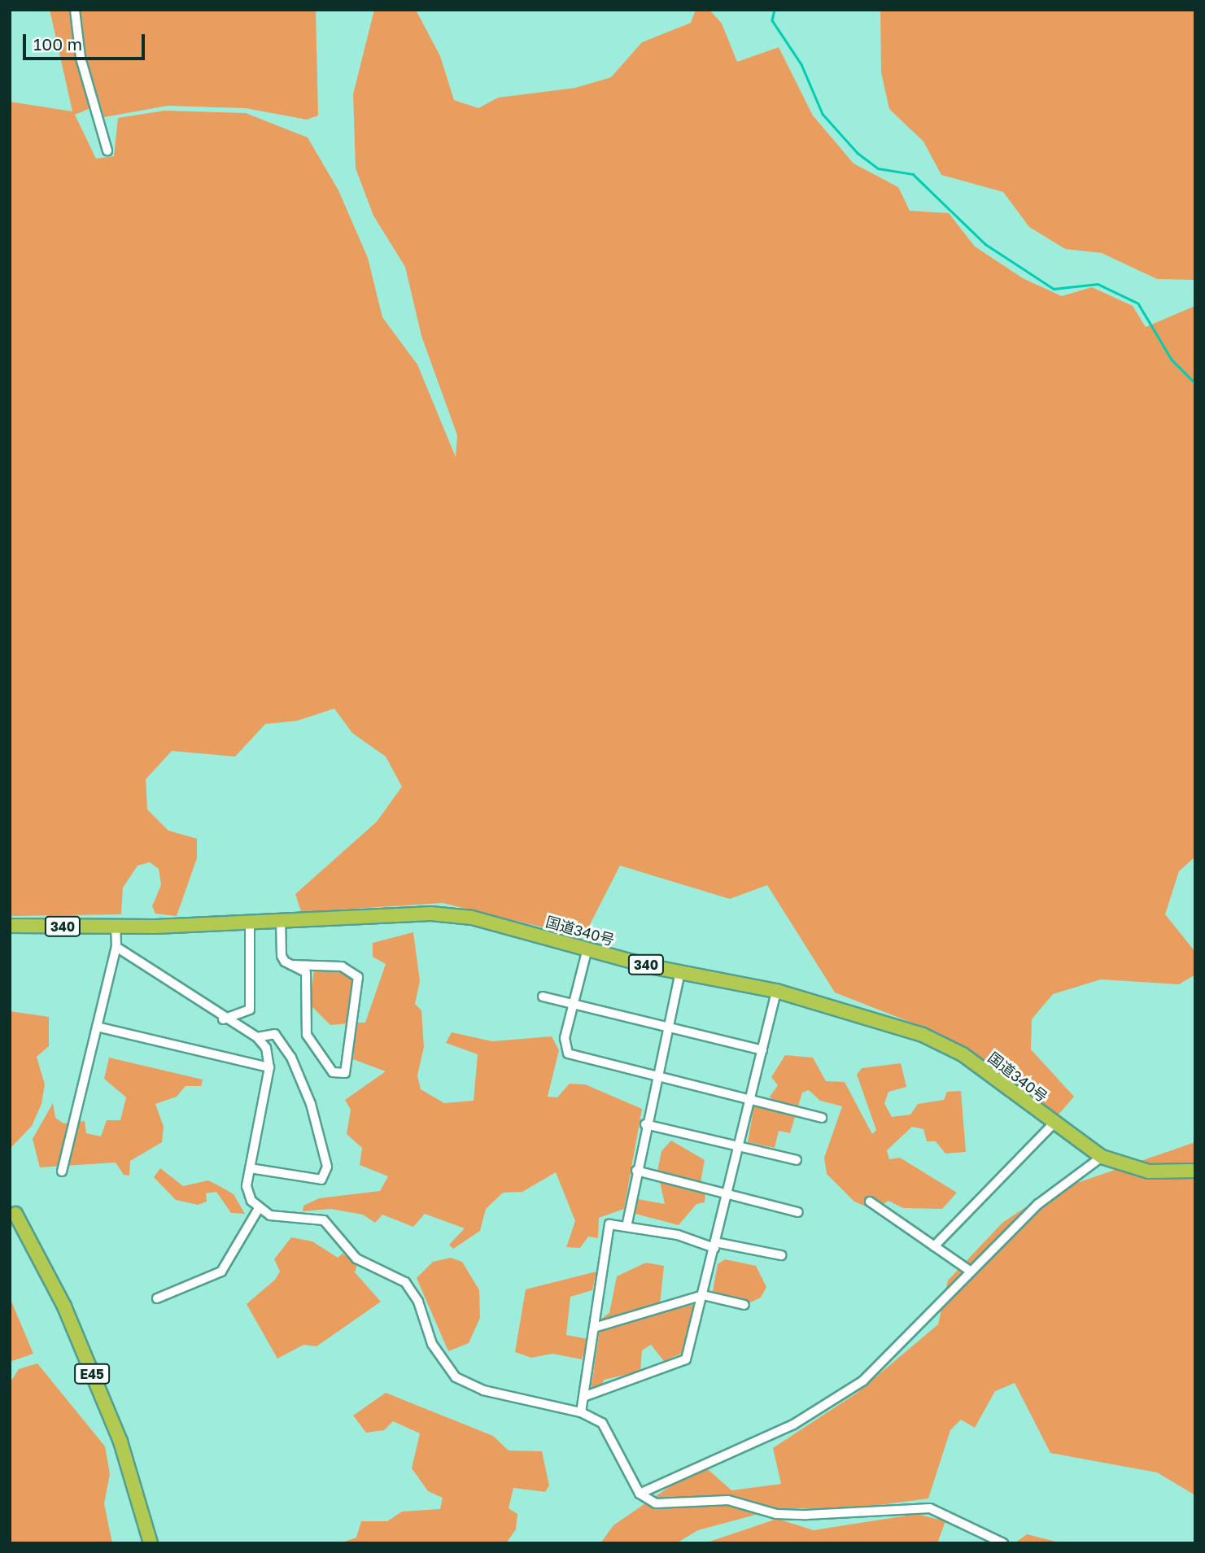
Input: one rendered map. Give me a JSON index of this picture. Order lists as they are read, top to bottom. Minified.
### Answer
{"streets":{"highway":["340","国道340号","E45"]},"scale_bar":"100 m"}
